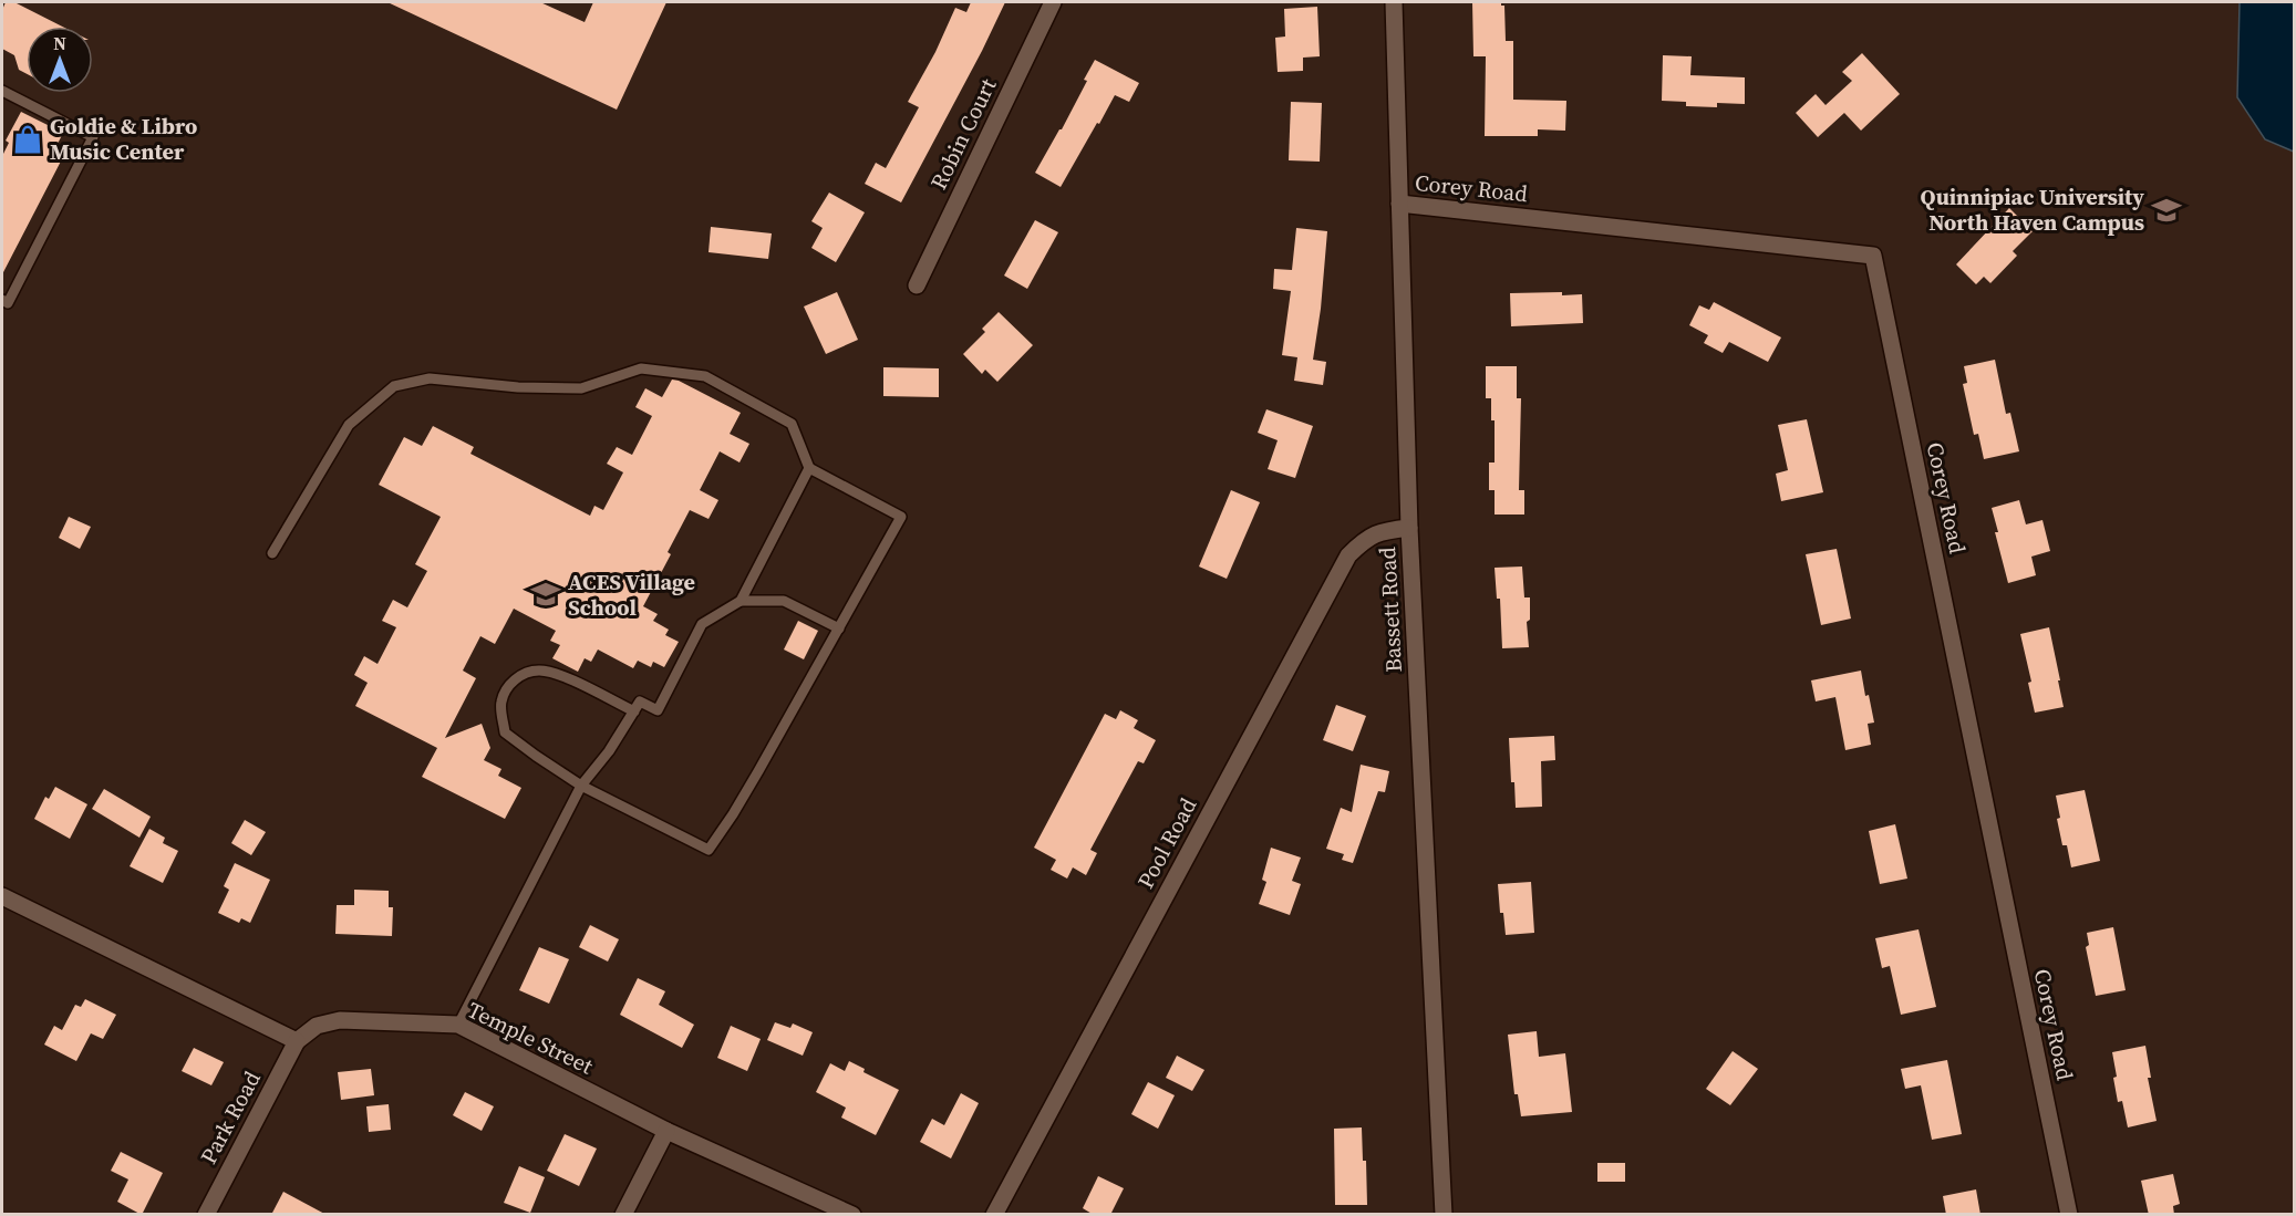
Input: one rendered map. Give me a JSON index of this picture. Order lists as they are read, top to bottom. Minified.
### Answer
{"streets":{"street":["Robin Court","Corey Road","Bassett Road","Pool Road","Temple Street","Park Road"]},"crossings":[["Corey Road","Bassett Road"],["Bassett Road","Pool Road"],["Temple Street","Park Road"]],"places":{"shop":["Goldie & Libro Music Center"],"school or university":["Quinnipiac University North Haven Campus","ACES Village School"]},"north":"top"}
